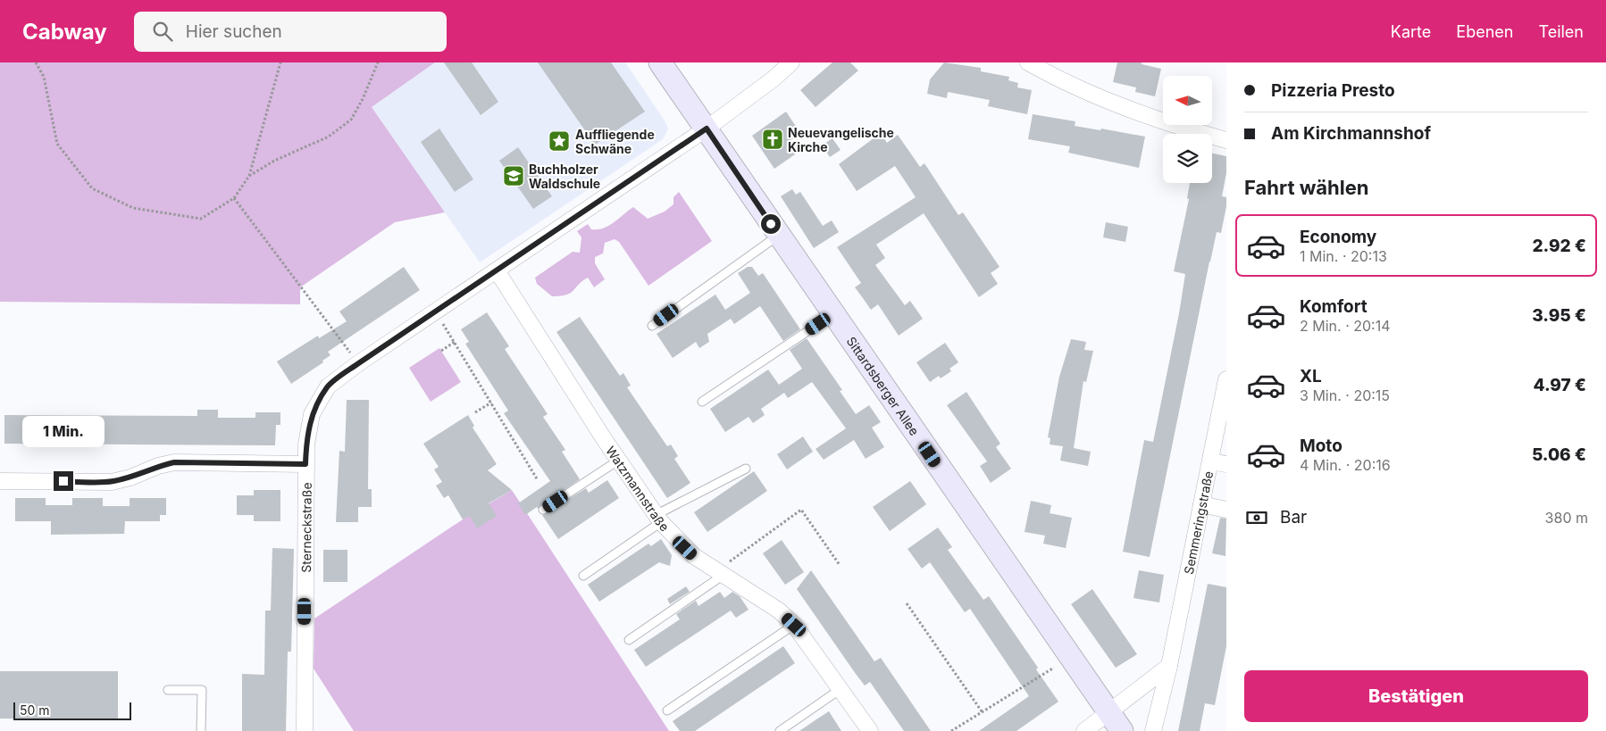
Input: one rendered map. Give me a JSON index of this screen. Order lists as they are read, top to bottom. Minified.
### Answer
{"streets":{"main road":["Sittardsberger Allee"],"street":["Watzmannstraße","Semmeringstraße","Sterneckstraße"]},"crossings":[["Sittardsberger Allee","Sterneckstraße"],["Watzmannstraße","Sterneckstraße"]],"places":{"church":["Neuevangelische Kirche"],"place":["Auffliegende Schwäne"],"school or university":["Buchholzer Waldschule"]},"scale_bar":"50 m","north":"left","page":{"header":"Cabway","search":"Hier suchen","nav":["Karte","Ebenen","Teilen"],"banner":["Pizzeria Presto","Am Kirchmannshof"],"heading":"Fahrt wählen","list":[{"name":"Economy","note":"1 Min. · 20:13","value":"2.92 €"},{"name":"Komfort","note":"2 Min. · 20:14","value":"3.95 €"},{"name":"XL","note":"3 Min. · 20:15","value":"4.97 €"},{"name":"Moto","note":"4 Min. · 20:16","value":"5.06 €"}],"bubble":"1 Min.","pay":["Bar","380 m"],"buttons":"Bestätigen","scale":"50 m"}}
